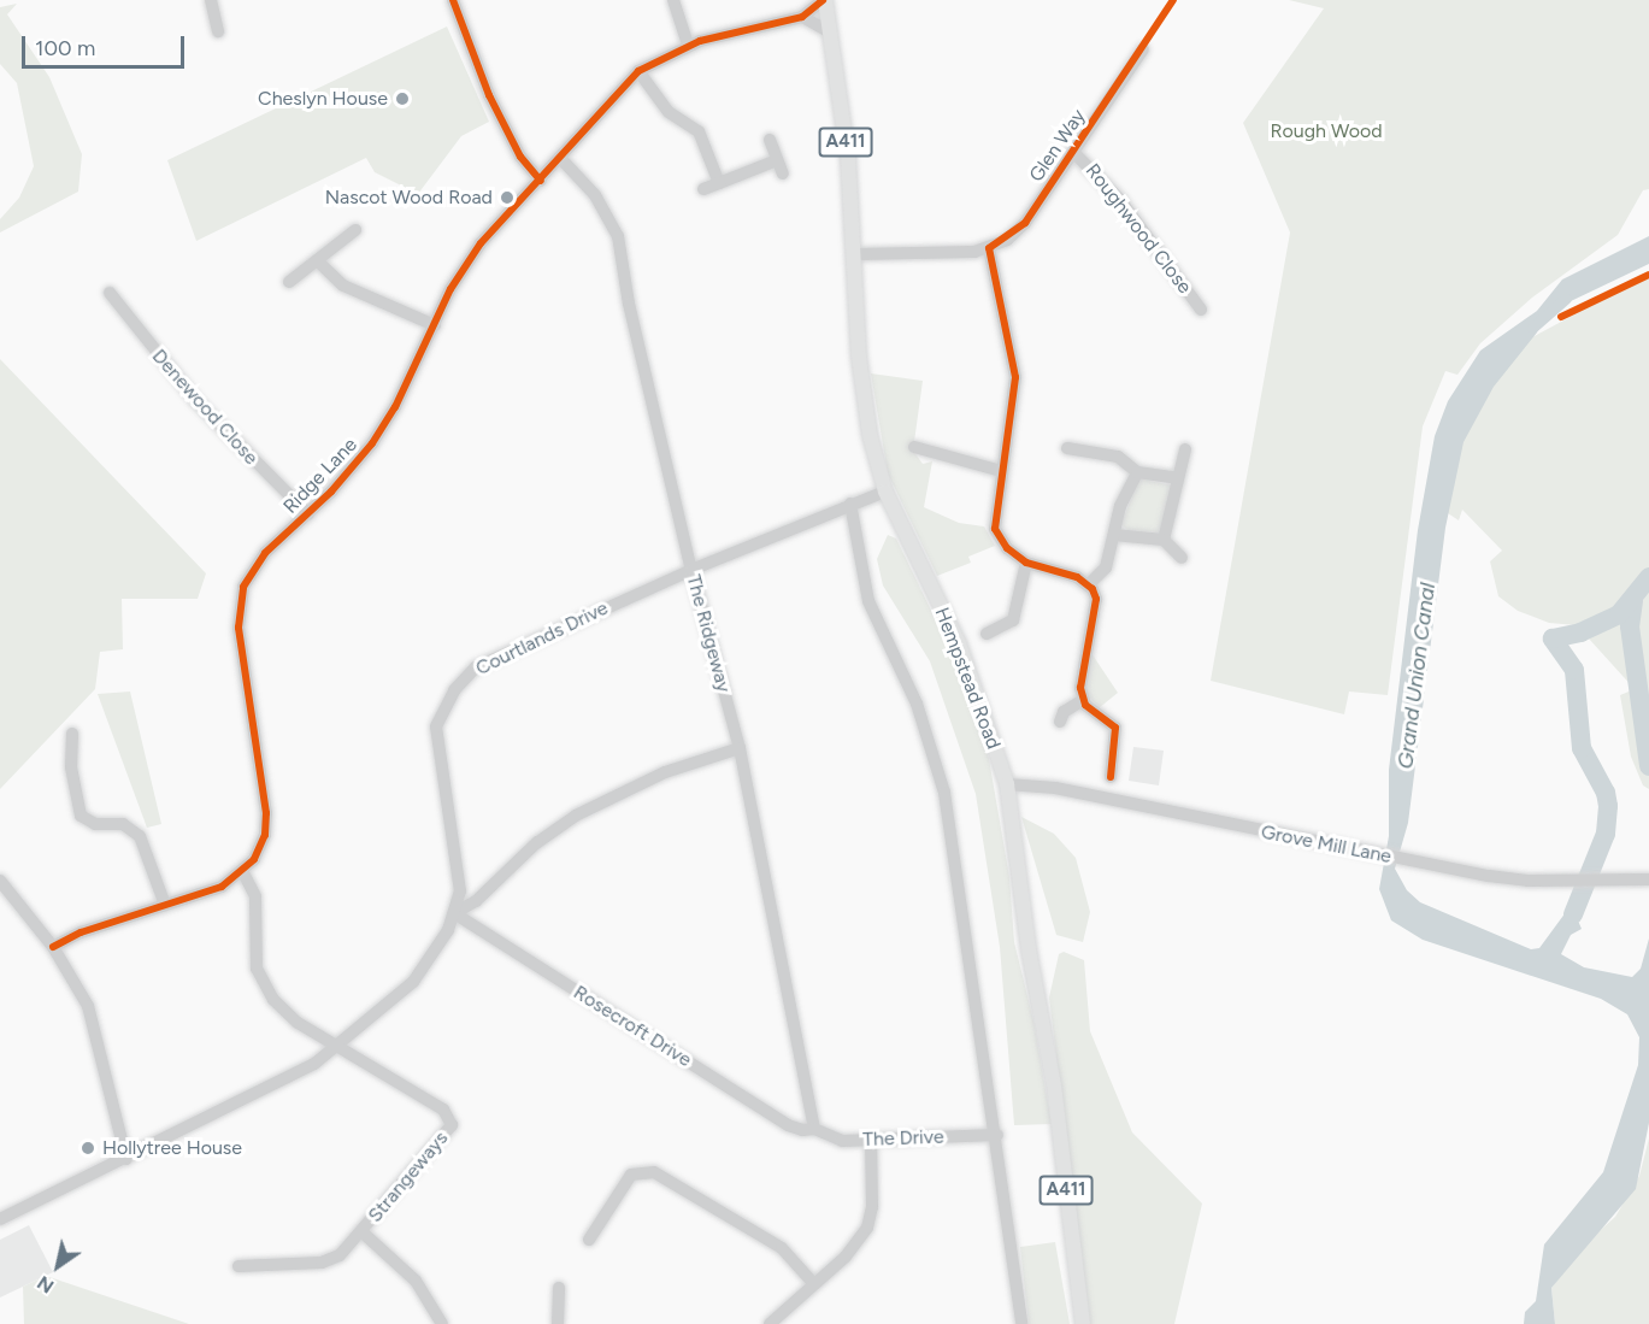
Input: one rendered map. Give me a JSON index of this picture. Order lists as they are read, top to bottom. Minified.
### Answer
{"streets":{"main road":["A411","Hempstead Road"],"street":["Glen Way","Roughwood Close","Denewood Close","Ridge Lane","The Ridgeway","Courtlands Drive","Grove Mill Lane","Rosecroft Drive","The Drive","Strangeways"]},"crossings":[["Glen Way","Roughwood Close"],["Denewood Close","Ridge Lane"],["Ridge Lane","The Ridgeway"],["Ridge Lane","Hempstead Road"],["The Ridgeway","Courtlands Drive"],["The Ridgeway","Rosecroft Drive"],["The Ridgeway","The Drive"],["Courtlands Drive","Hempstead Road"],["Courtlands Drive","Rosecroft Drive"],["Courtlands Drive","Strangeways"],["Hempstead Road","Grove Mill Lane"],["Rosecroft Drive","The Drive"]],"water":["Grand Union Canal"],"parks":["Rough Wood"],"places":["Cheslyn House","Nascot Wood Road","Hollytree House"],"scale_bar":"100 m","north":"bottom left"}
